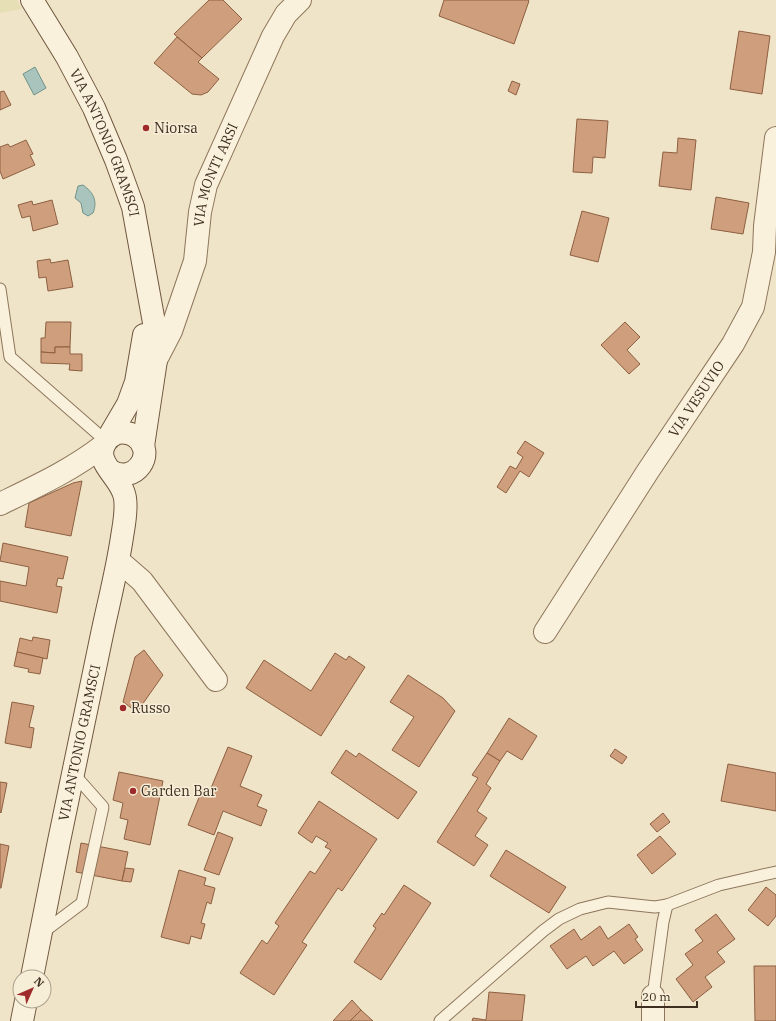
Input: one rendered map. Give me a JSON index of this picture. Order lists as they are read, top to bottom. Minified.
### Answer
{"streets":{"main road":["VIA ANTONIO GRAMSCI","VIA MONTI ARSI","VIA VESUVIO"]},"crossings":[["VIA ANTONIO GRAMSCI","VIA MONTI ARSI"]],"places":["Niorsa","Russo","Garden Bar"],"scale_bar":"20 m","north":"top right"}
